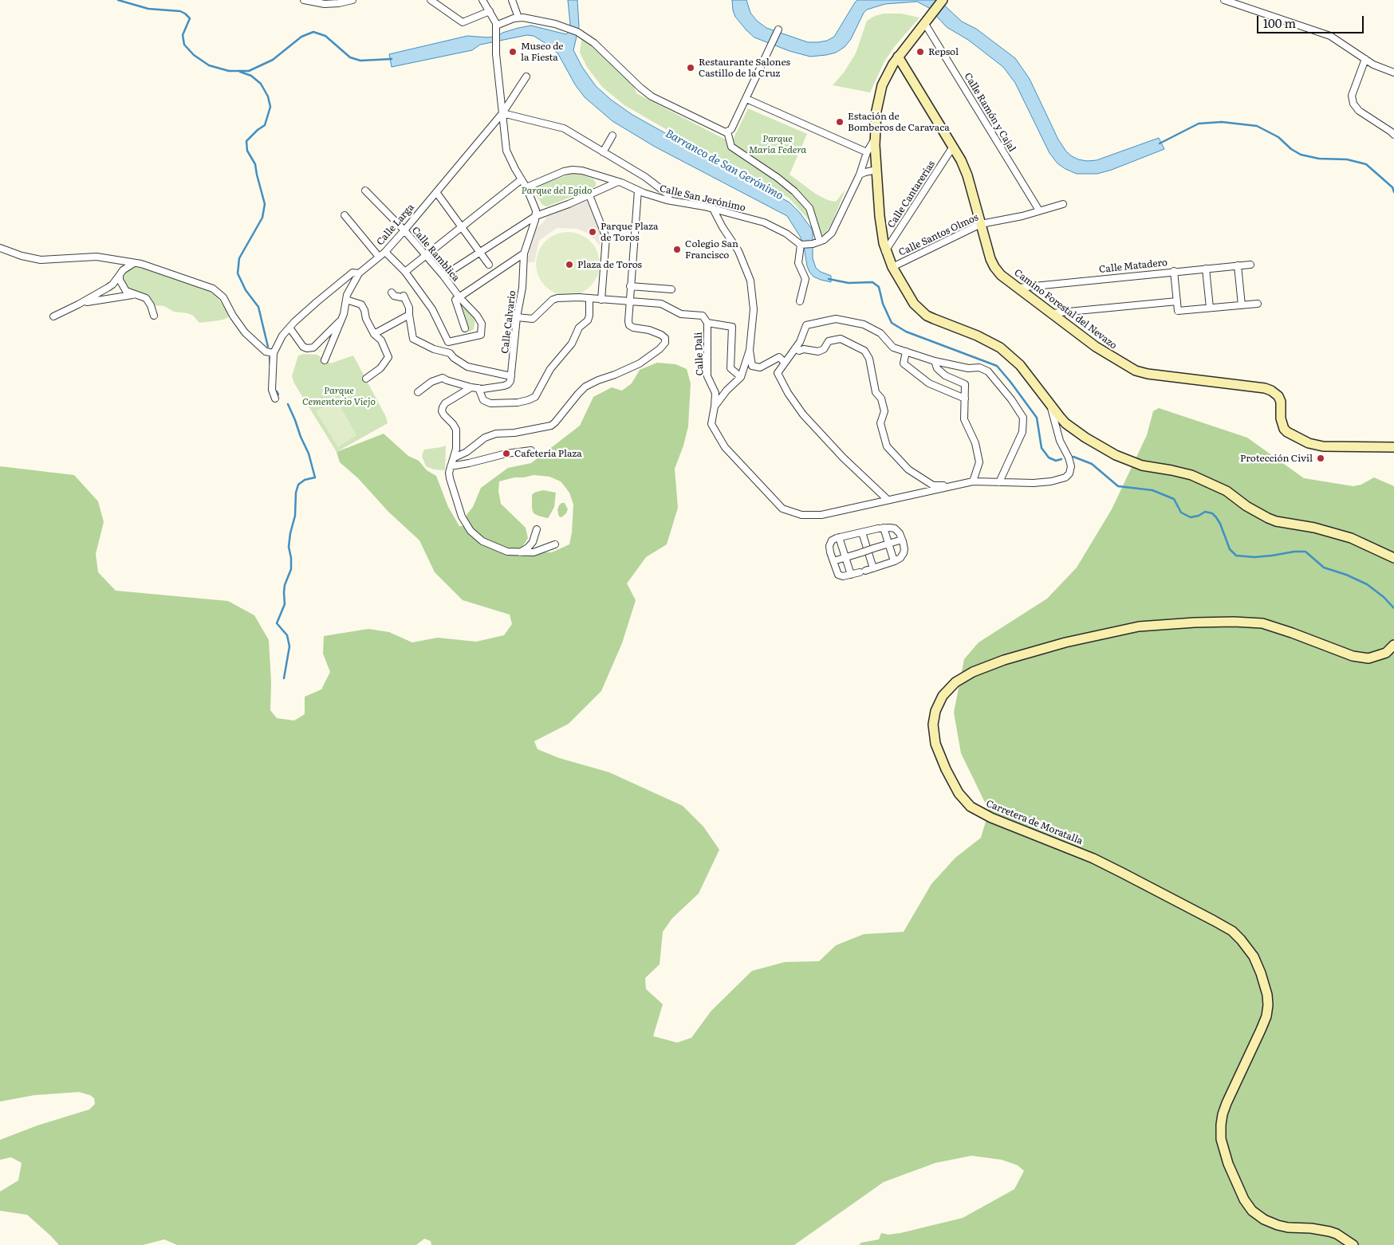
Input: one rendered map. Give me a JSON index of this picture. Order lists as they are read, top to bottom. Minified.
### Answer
{"streets":{"main road":["Camino Forestal del Nevazo","Carretera de Moratalla"],"street":["Calle Ramón y Cajal","Calle Cantarerías","Calle San Jerónimo","Calle Larga","Calle Santos Olmos","Calle Ramblica","Calle Matadero","Calle Calvario","Calle Dalí"]},"crossings":[["Calle Ramón y Cajal","Calle Santos Olmos"],["Calle Cantarerías","Camino Forestal del Nevazo"],["Calle Larga","Calle Ramblica"],["Calle Santos Olmos","Camino Forestal del Nevazo"],["Calle Matadero","Camino Forestal del Nevazo"]],"water":["Barranco de San Gerónimo"],"parks":["Parque María Federa","Parque del Egido","Parque Cementerio Viejo"],"places":["Museo de la Fiesta","Repsol","Restaurante Salones Castillo de la Cruz","Estación de Bomberos de Caravaca","Parque Plaza de Toros","Colegio San Francisco","Plaza de Toros","Cafetería Plaza","Protección Civil"],"scale_bar":"100 m"}
